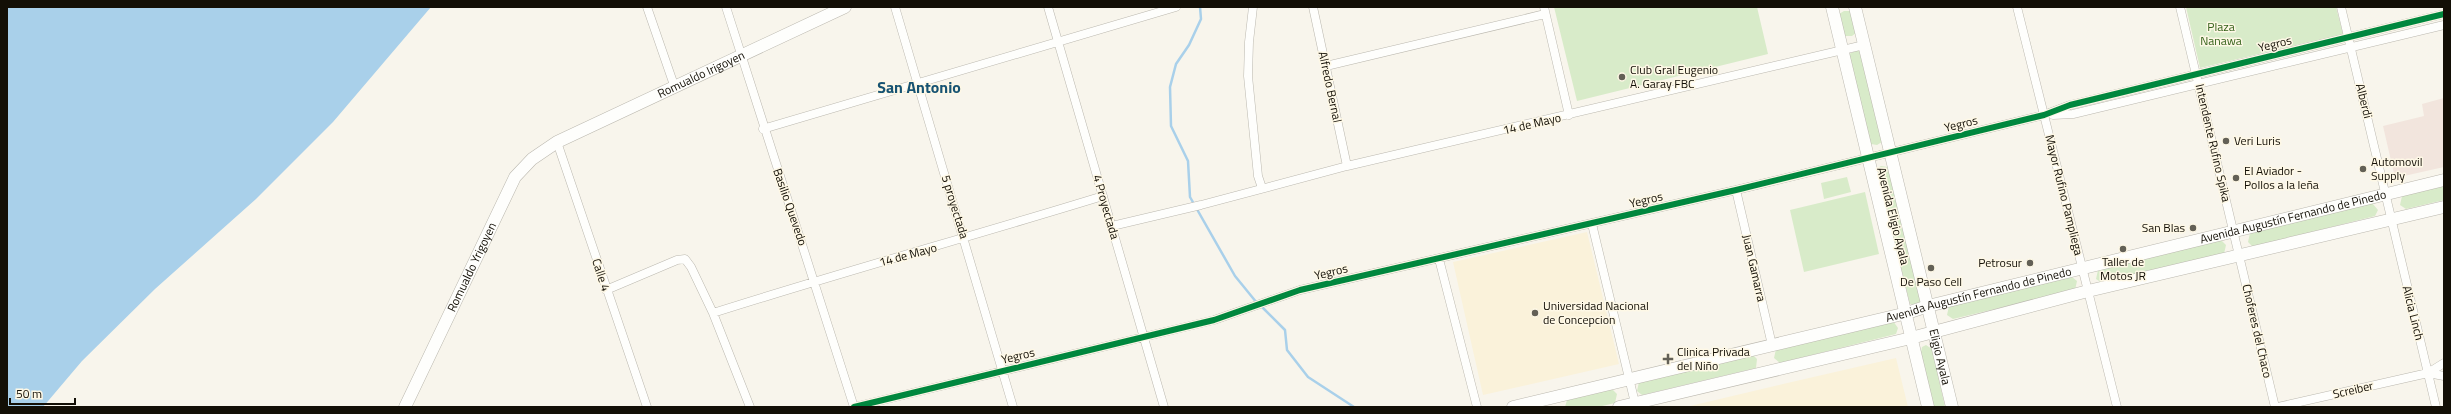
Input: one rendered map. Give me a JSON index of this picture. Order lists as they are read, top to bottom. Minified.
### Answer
{"streets":{"street":["Yegros","Romualdo Irigoyen","Alfredo Bernal","Alberdi","14 de Mayo","Intendente Rufino Spika","Mayor Rufino Pampliega","Basilio Quevedo","5 proyectada","4 Proyectada","Avenida Eligio Ayala","Avenida Augustín Fernando de Pinedo","Romualdo Yrigoyen","Juan Gamarra","Calle 4","Alicia Linch","Choferes del Chaco","Eligio Ayala","Screiber"]},"crossings":[["Yegros","Alberdi"],["Yegros","Intendente Rufino Spika"],["Yegros","Mayor Rufino Pampliega"],["Yegros","Basilio Quevedo"],["Yegros","5 proyectada"],["Yegros","4 Proyectada"],["Yegros","Avenida Eligio Ayala"],["Yegros","Juan Gamarra"],["Romualdo Irigoyen","Basilio Quevedo"],["Romualdo Irigoyen","Romualdo Yrigoyen"],["Romualdo Irigoyen","Calle 4"],["Alfredo Bernal","14 de Mayo"],["Alberdi","Avenida Augustín Fernando de Pinedo"],["Alberdi","Alicia Linch"],["14 de Mayo","Basilio Quevedo"],["14 de Mayo","5 proyectada"],["14 de Mayo","4 Proyectada"],["14 de Mayo","Avenida Eligio Ayala"],["Intendente Rufino Spika","Avenida Augustín Fernando de Pinedo"],["Intendente Rufino Spika","Choferes del Chaco"],["Mayor Rufino Pampliega","Avenida Augustín Fernando de Pinedo"],["Avenida Eligio Ayala","Avenida Augustín Fernando de Pinedo"],["Avenida Eligio Ayala","Eligio Ayala"],["Avenida Augustín Fernando de Pinedo","Juan Gamarra"],["Avenida Augustín Fernando de Pinedo","Alicia Linch"],["Avenida Augustín Fernando de Pinedo","Choferes del Chaco"],["Avenida Augustín Fernando de Pinedo","Eligio Ayala"],["Romualdo Yrigoyen","Calle 4"],["Alicia Linch","Screiber"]],"districts":["San Antonio"],"parks":["Plaza Nanawa"],"places":{"other":["Club Gral Eugenio A. Garay FBC","Veri Luris","Automovil Supply","El Aviador - Pollos a la leña","San Blas","Taller de Motos JR","Petrosur","De Paso Cell","Universidad Nacional de Concepcion"],"health":["Clinica Privada del Niño"]},"scale_bar":"50 m"}
